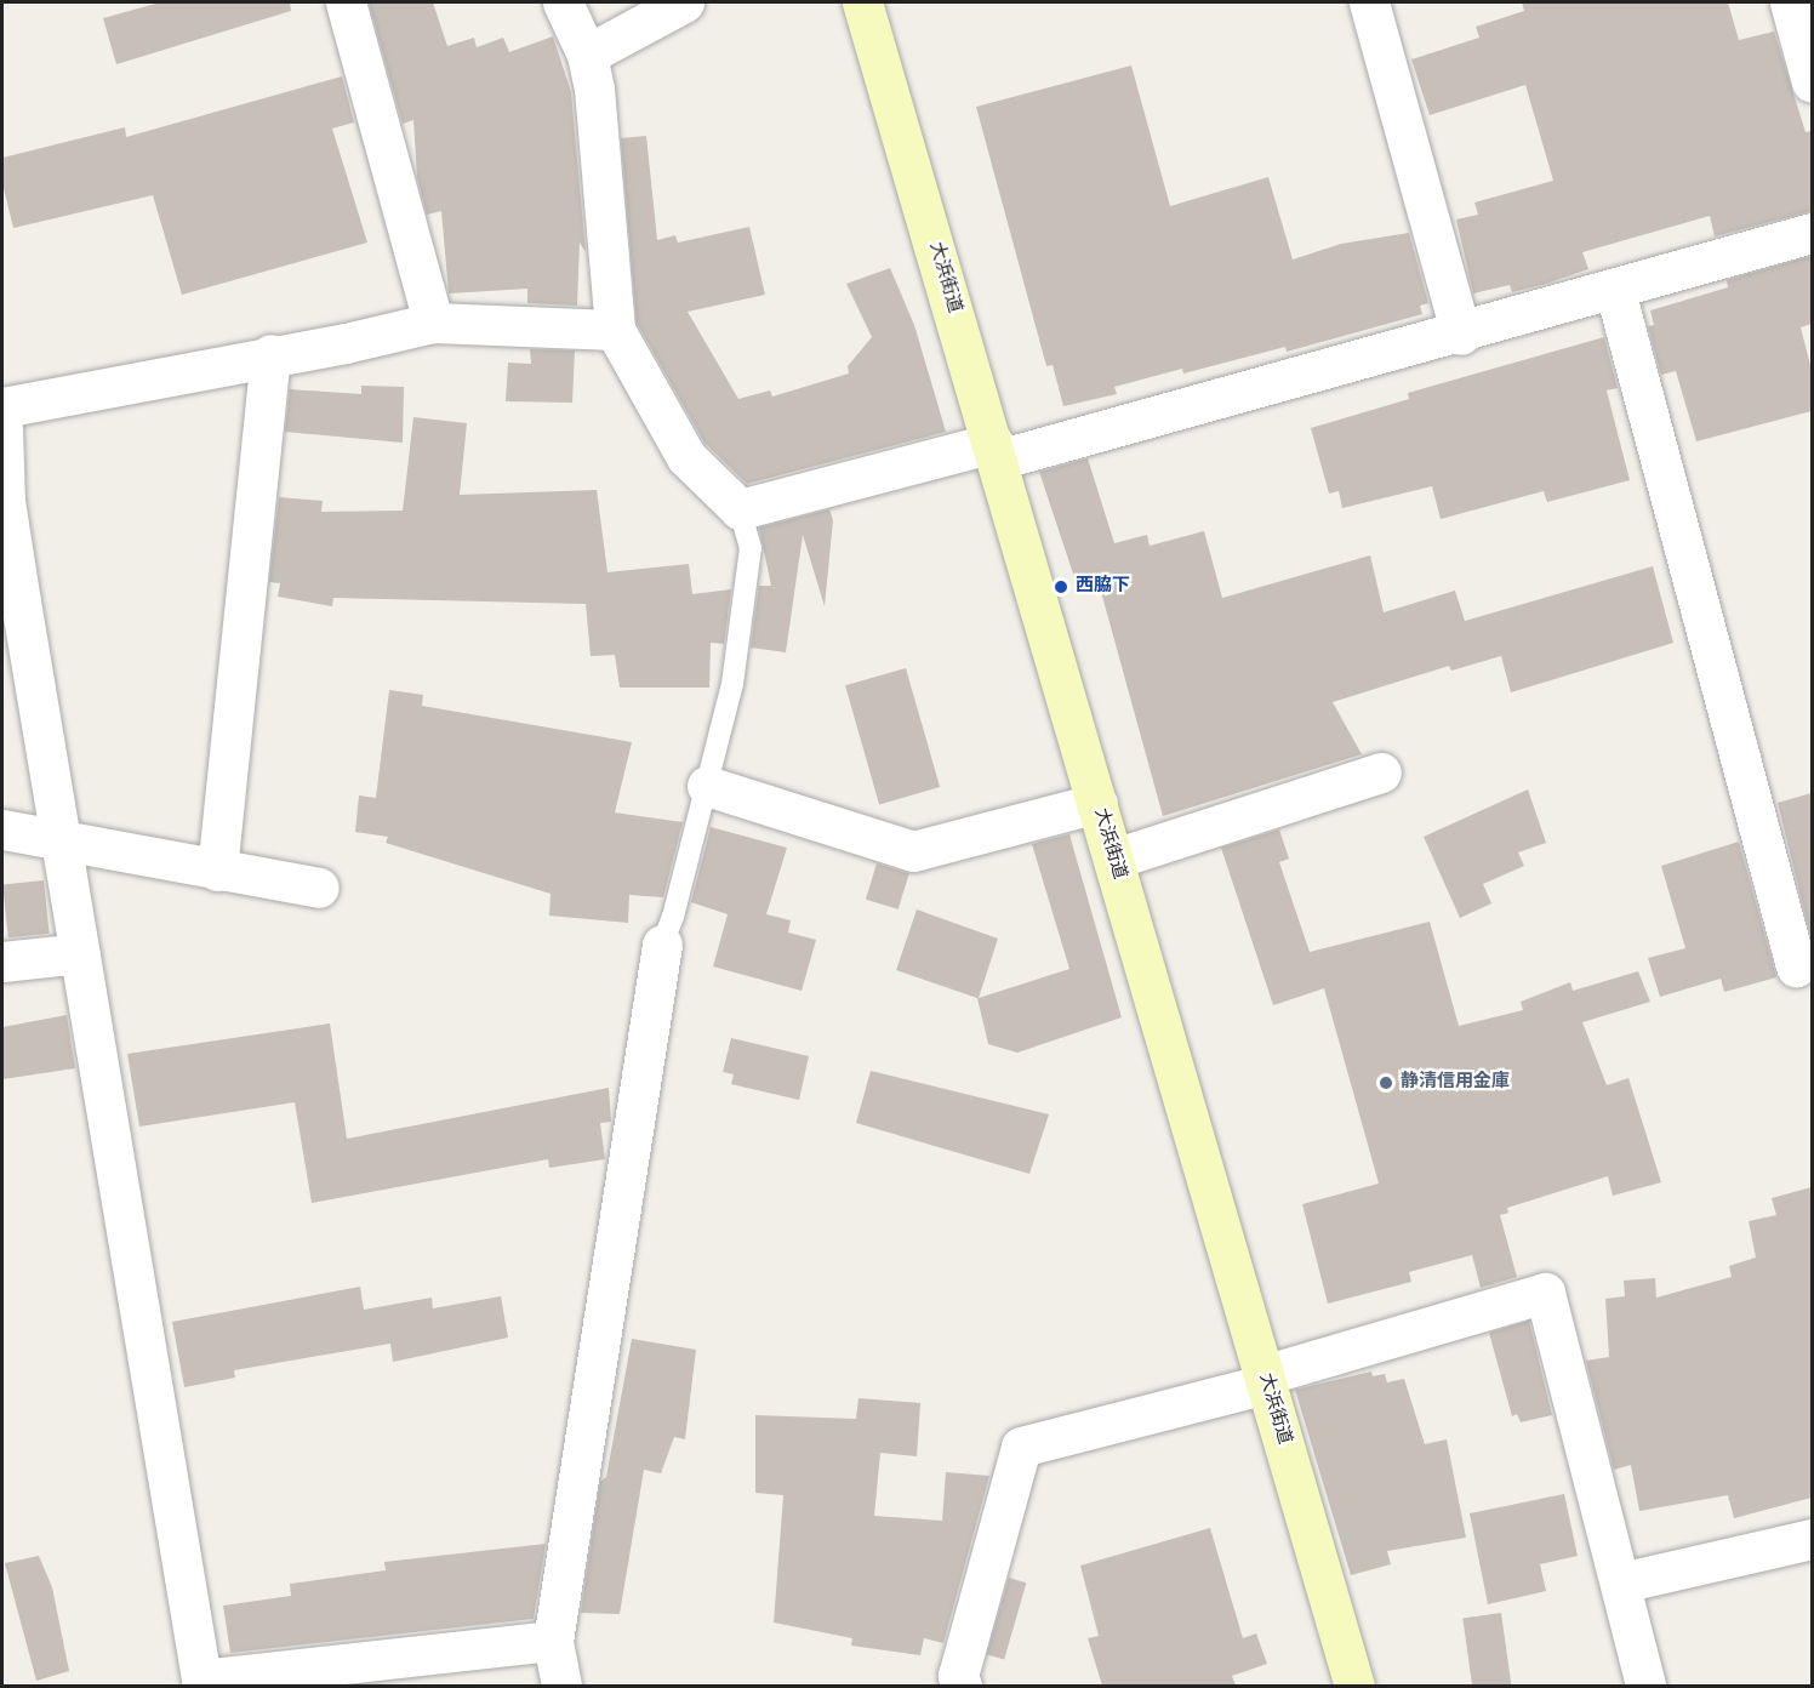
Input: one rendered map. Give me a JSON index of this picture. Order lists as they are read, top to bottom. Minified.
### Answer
{"streets":{"street":["大浜街道"]},"places":["西脇下","静清信用金庫"]}
